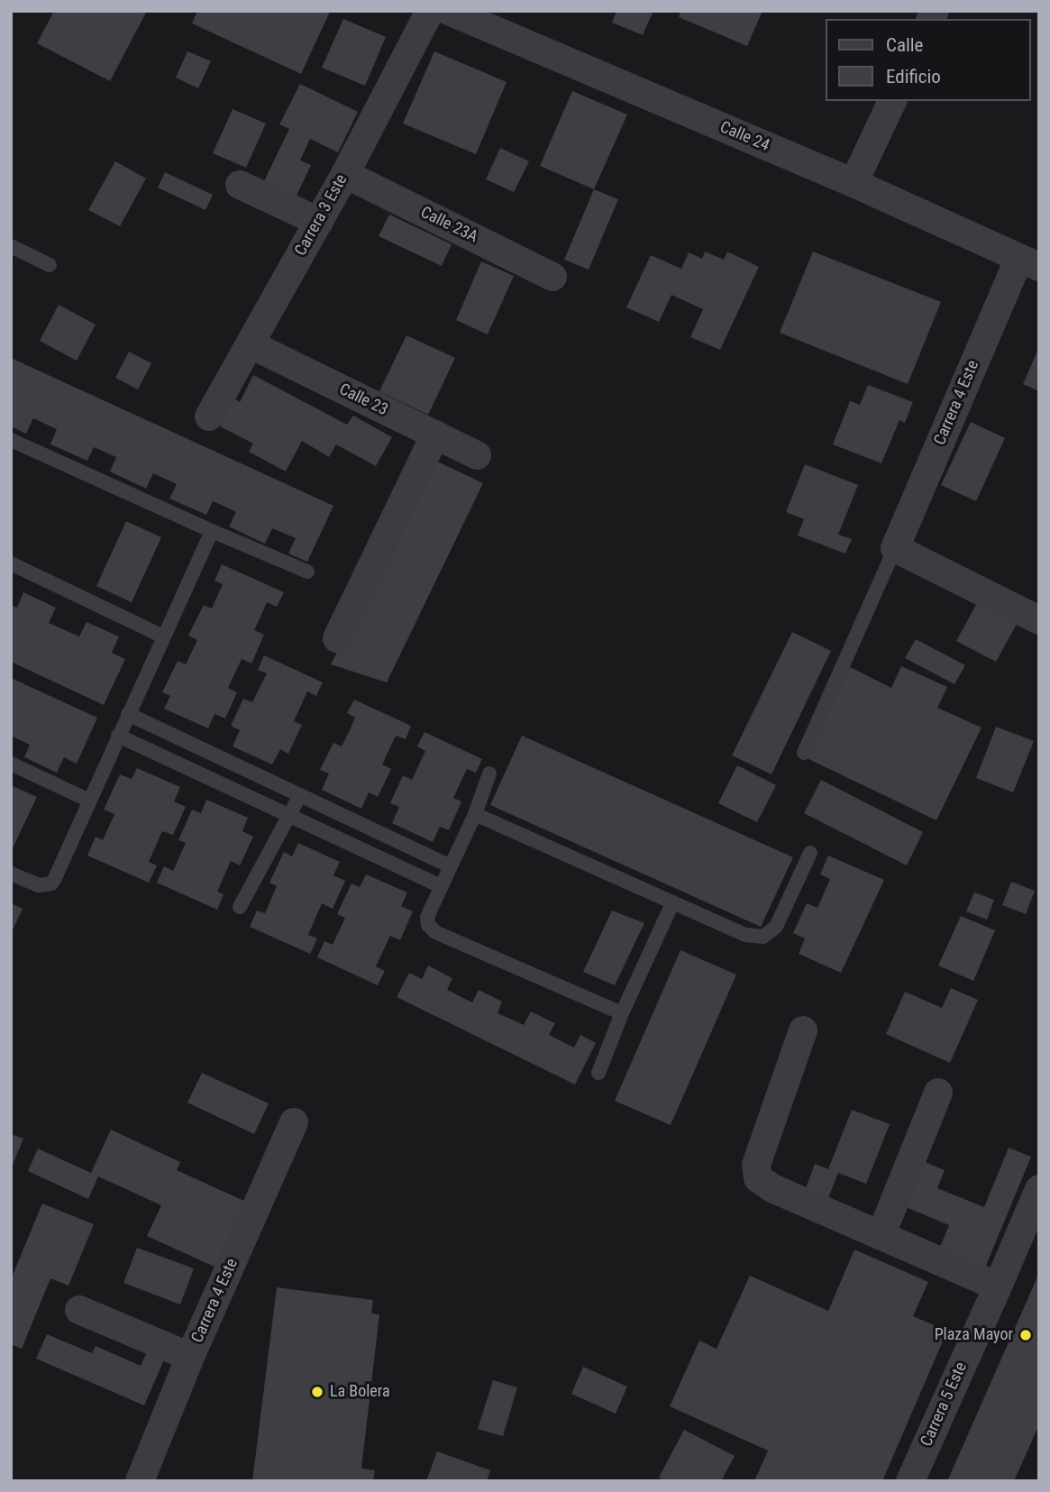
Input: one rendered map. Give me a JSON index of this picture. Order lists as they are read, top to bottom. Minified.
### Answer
{"streets":{"street":["Calle 24","Carrera 3 Este","Calle 23A","Calle 23","Carrera 4 Este","Carrera 5 Este"]},"crossings":[["Calle 24","Carrera 4 Este"],["Carrera 3 Este","Calle 23A"],["Carrera 3 Este","Calle 23"]],"places":["Plaza Mayor","La Bolera"],"legend":["Calle","Edificio"]}
